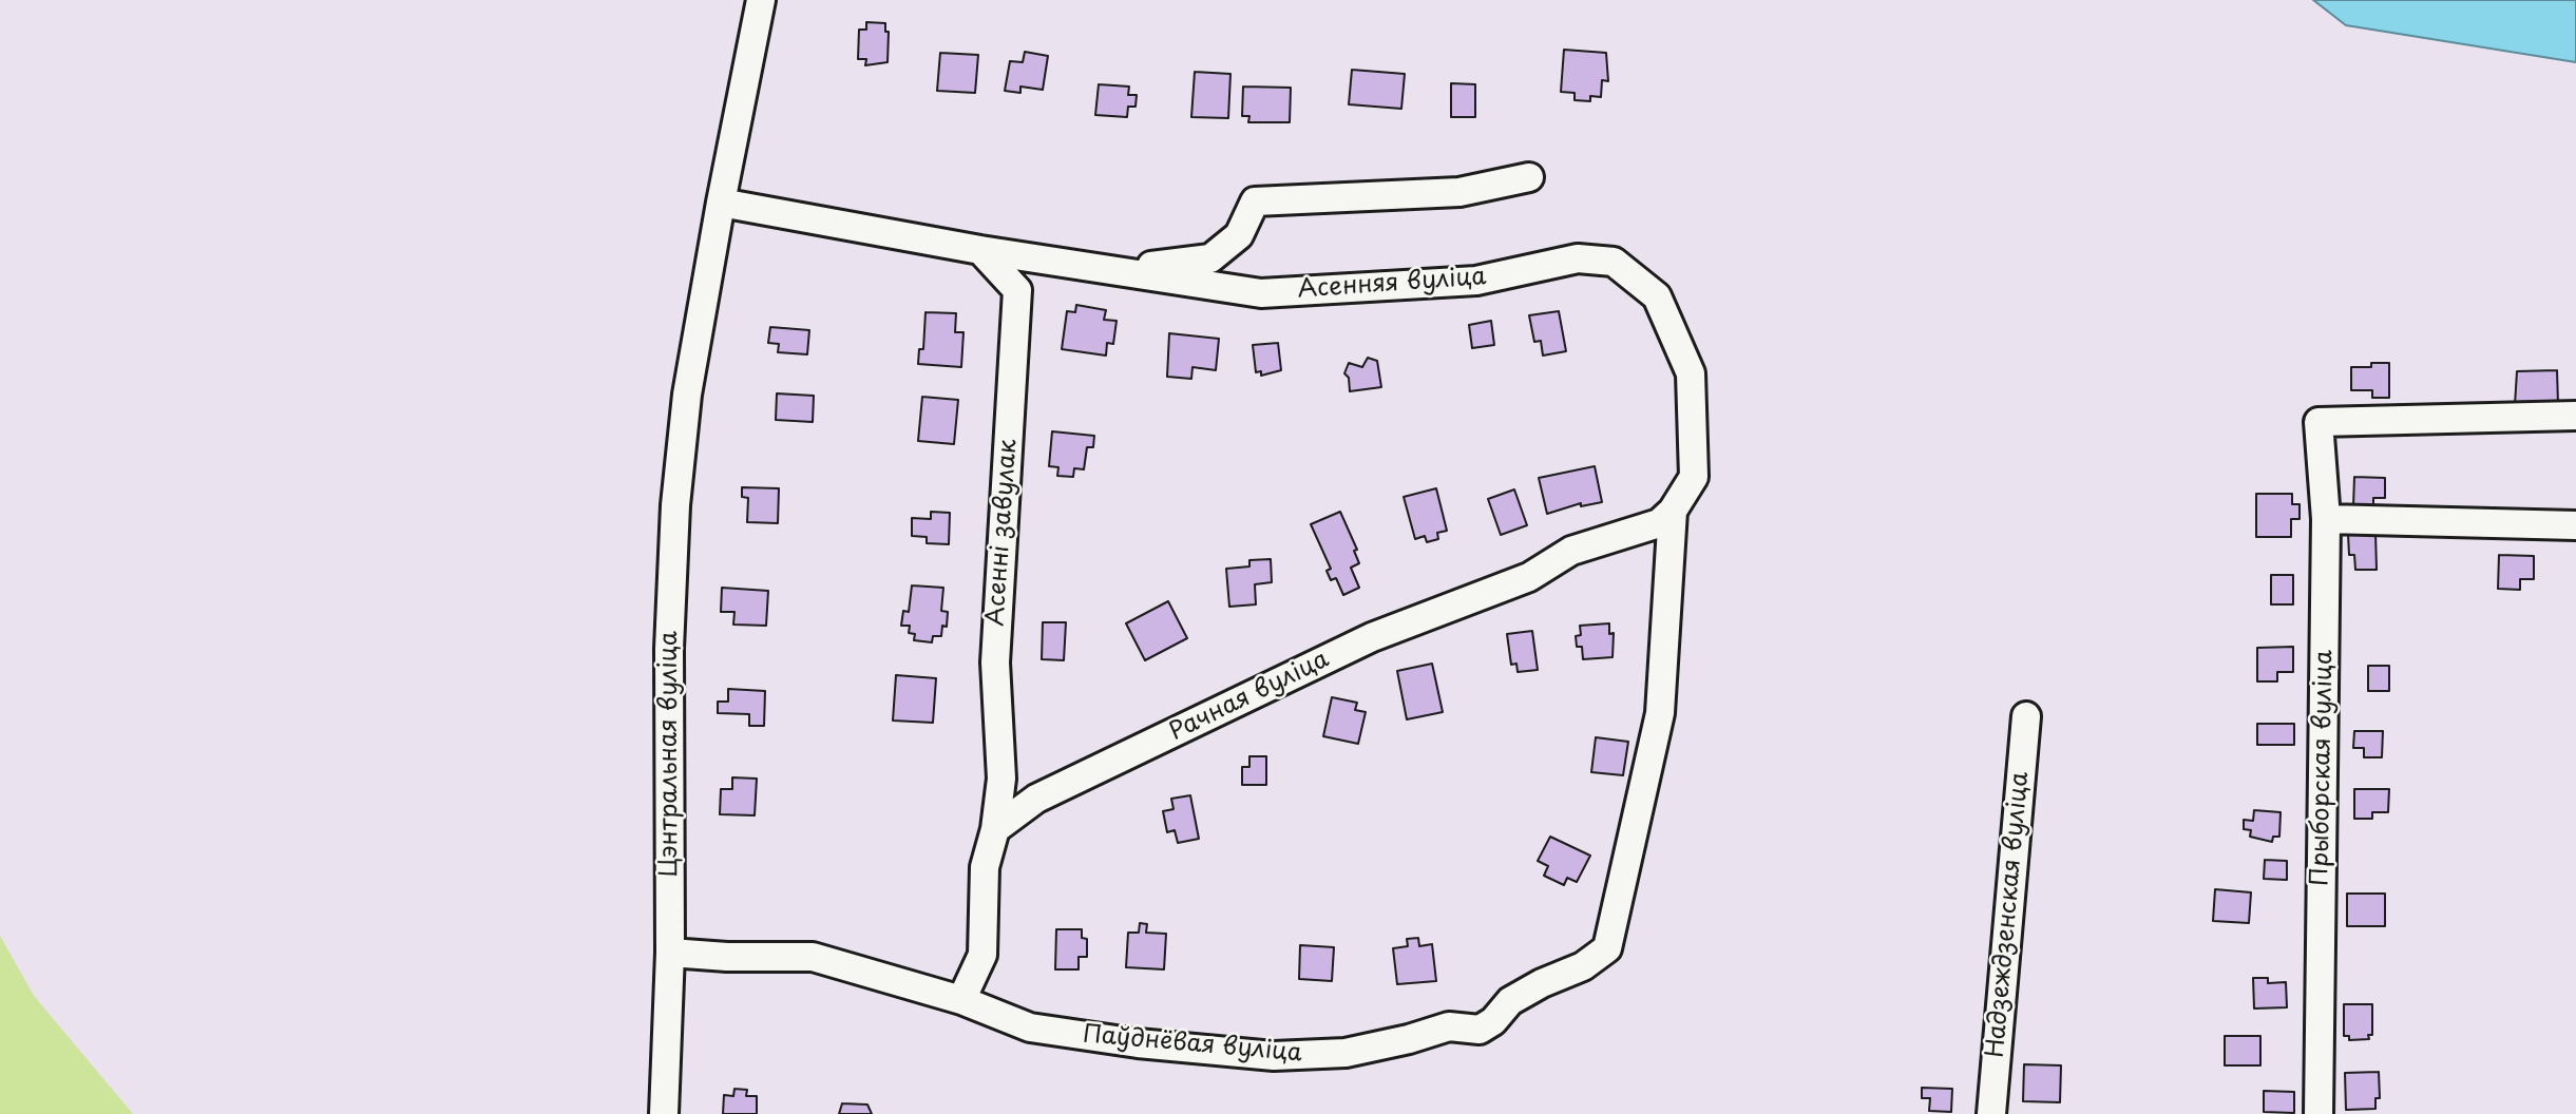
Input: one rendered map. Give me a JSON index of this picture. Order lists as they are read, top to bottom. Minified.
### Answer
{"streets":{"street":["Асенняя вуліца","Асенні завулак","Рачная вуліца","Цэнтральная вуліца","Прыборская вуліца","Надзеждзенская вуліца","Паўднёвая вуліца"]},"crossings":[["Асенняя вуліца","Асенні завулак"],["Асенняя вуліца","Рачная вуліца"],["Асенняя вуліца","Цэнтральная вуліца"],["Асенняя вуліца","Паўднёвая вуліца"],["Асенні завулак","Рачная вуліца"],["Рачная вуліца","Паўднёвая вуліца"],["Цэнтральная вуліца","Паўднёвая вуліца"]]}
